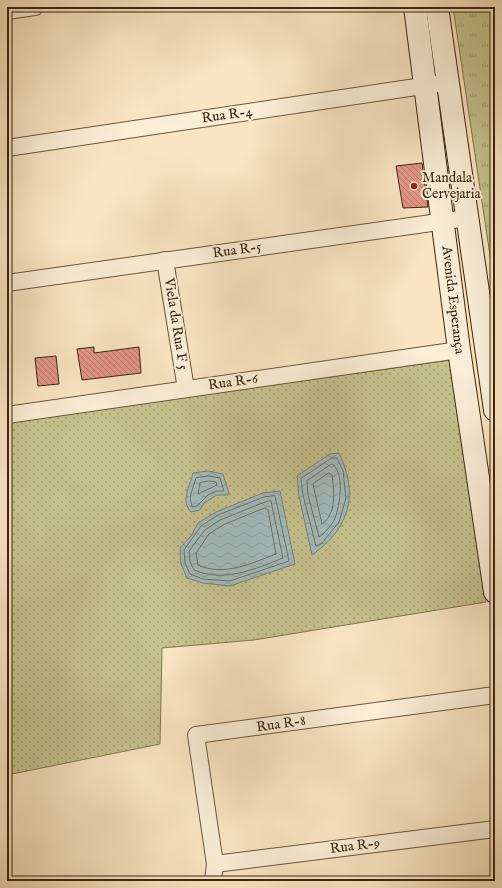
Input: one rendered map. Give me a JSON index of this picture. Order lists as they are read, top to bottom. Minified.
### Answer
{"streets":{"main road":["Avenida Esperança"],"street":["Rua R-4","Rua R-5","Viela da Rua F 5","Rua R-6","Rua R-8","Rua R-9"]},"crossings":[["Rua R-4","Avenida Esperança"],["Rua R-5","Avenida Esperança"],["Rua R-5","Viela da Rua F 5"],["Avenida Esperança","Rua R-6"],["Viela da Rua F 5","Rua R-6"],["Rua R-8","Rua R-9"]],"places":["Mandala Cervejaria"]}
